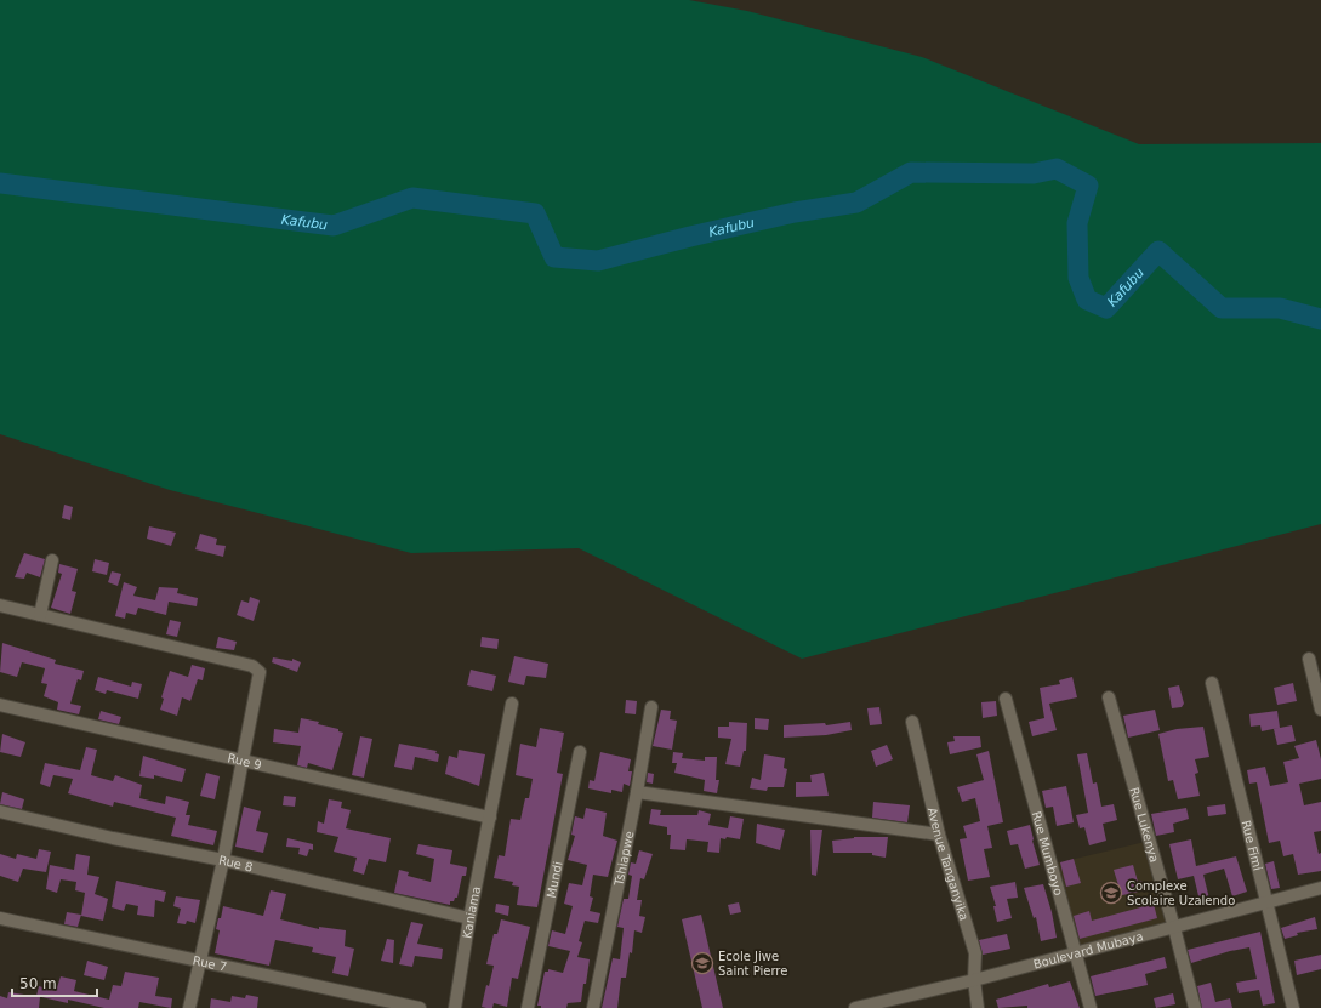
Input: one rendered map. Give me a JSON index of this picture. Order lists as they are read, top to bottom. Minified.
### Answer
{"streets":{"street":["Rue 9","Rue Lukenya","Rue Fimi","Rue Mumboyo","Tshiapwe","Rue 8","Avenue Tanganyika","Mundi","Kaniama","Boulevard Mubaya","Rue 7"]},"crossings":[["Rue 9","Kaniama"],["Rue Lukenya","Boulevard Mubaya"],["Rue Fimi","Boulevard Mubaya"],["Rue Mumboyo","Boulevard Mubaya"],["Rue 8","Kaniama"],["Avenue Tanganyika","Boulevard Mubaya"]],"water":["Kafubu"],"places":{"school or university":["Complexe Scolaire Uzalendo","Ecole Jiwe Saint Pierre"]},"scale_bar":"50 m"}
